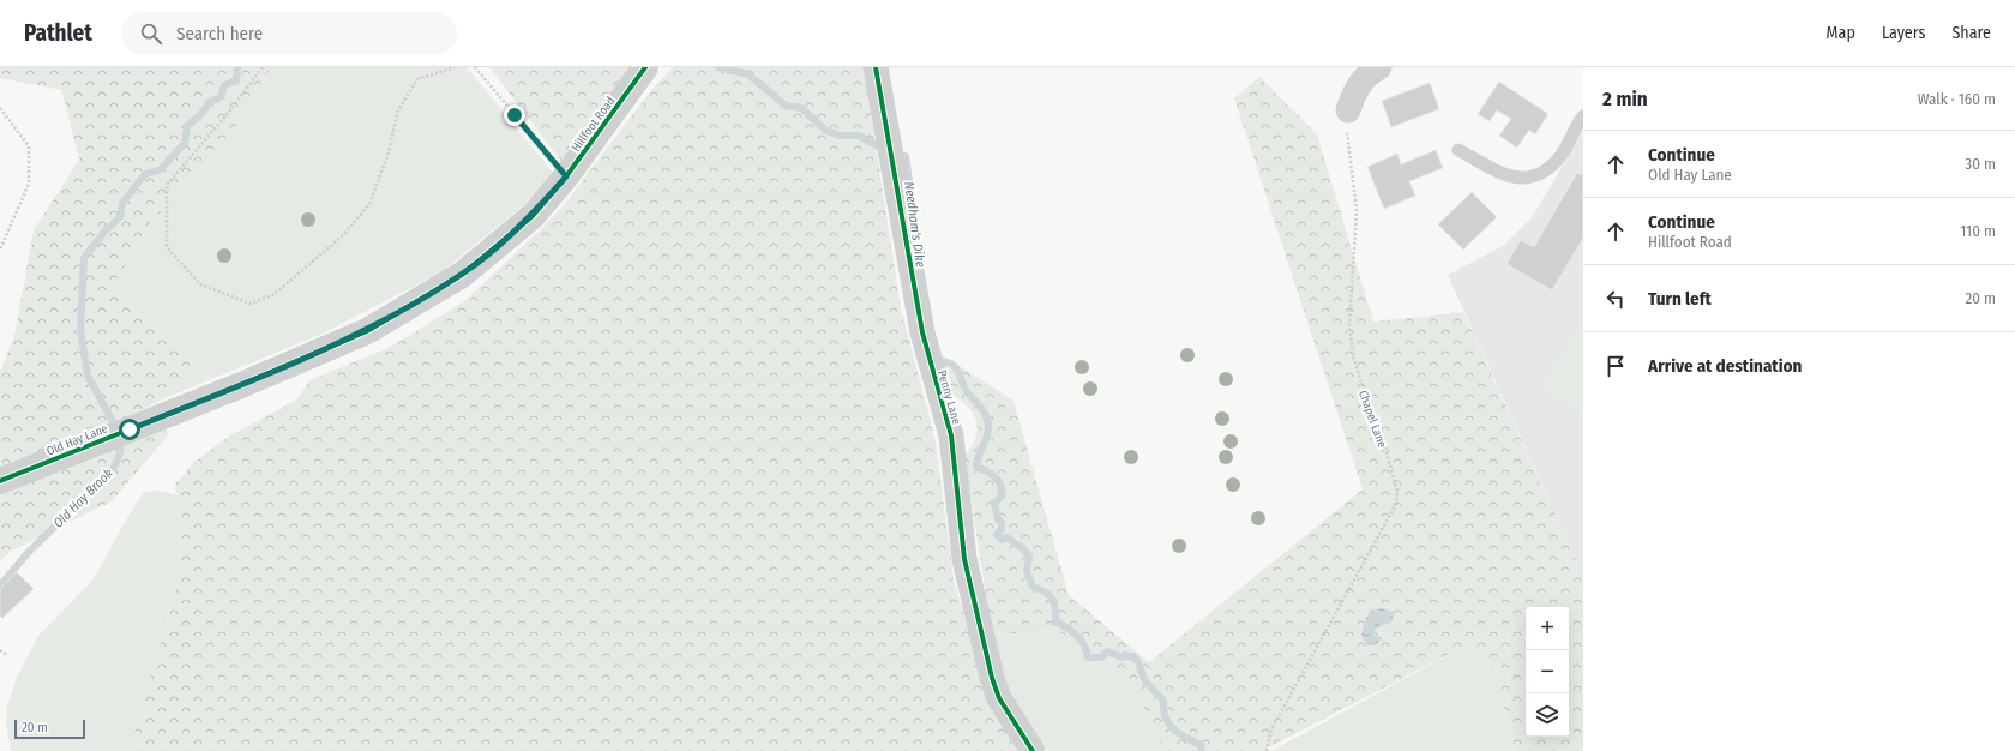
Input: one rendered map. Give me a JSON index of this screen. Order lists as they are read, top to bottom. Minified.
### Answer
{"streets":{"street":["Hillfoot Road","Penny Lane","Old Hay Lane"],"path":["Chapel Lane"]},"crossings":[["Hillfoot Road","Old Hay Lane"]],"water":["Needham's Dike","Old Hay Brook"],"scale_bar":"20 m","page":{"header":"Pathlet","search":"Search here","nav":["Map","Layers","Share"],"heading":["2 min","Walk · 160 m"],"list":[["Continue","Old Hay Lane","30 m"],["Continue","Hillfoot Road","110 m"],["Turn left","20 m"],"Arrive at destination"],"map_buttons":["+","−"],"scale":"20 m"}}
